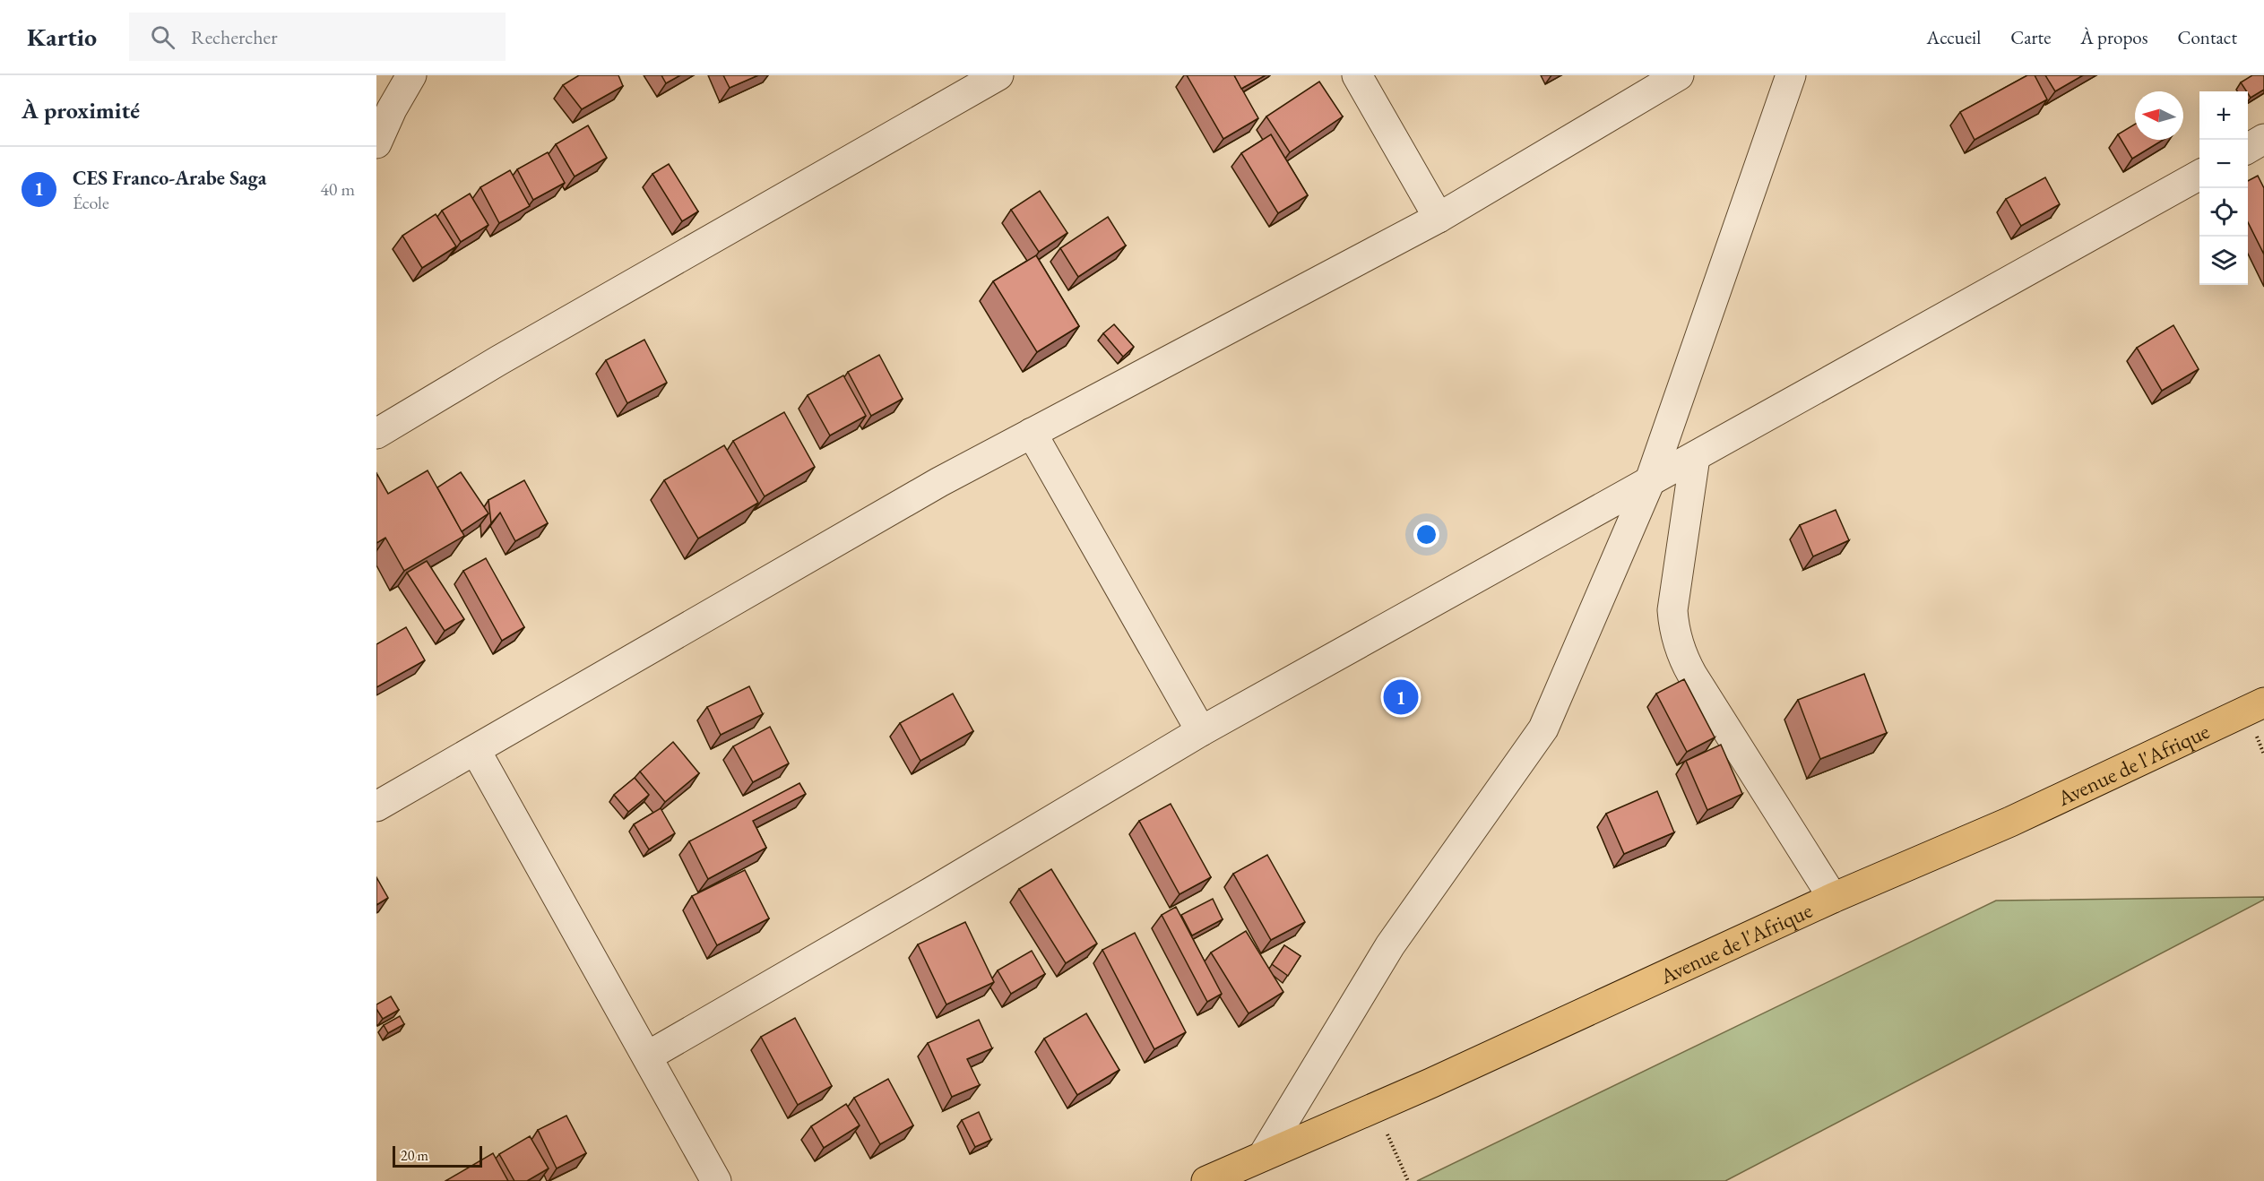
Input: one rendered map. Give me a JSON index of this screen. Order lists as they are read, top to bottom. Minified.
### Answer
{"streets":{"main road":["Avenue de l'Afrique"]},"scale_bar":"20 m","north":"left","page":{"header":"Kartio","search":"Rechercher","nav":["Accueil","Carte","À propos","Contact"],"heading":"À proximité","map_buttons":["+","−"],"list":[{"mark":"1","name":"CES Franco-Arabe Saga","note":"École","value":"40 m"}],"pins":"1","scale":"20 m"}}
